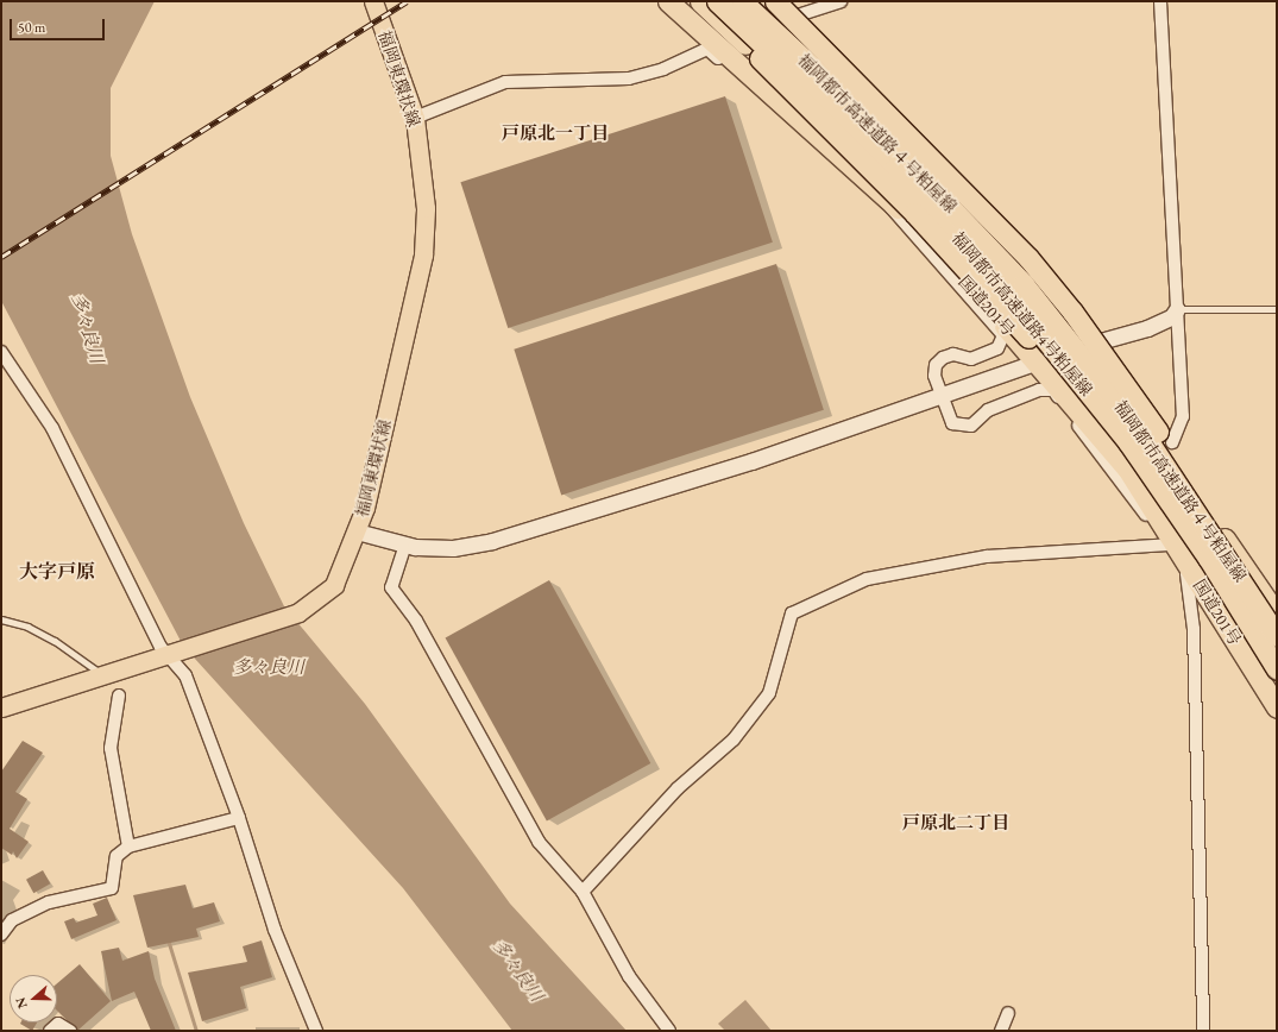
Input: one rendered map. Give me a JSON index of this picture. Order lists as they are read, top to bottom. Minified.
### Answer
{"streets":{"highway":["福岡都市高速道路４号粕屋線","国道201号","福岡都市高速道路4号粕屋線"],"main road":["福岡東環状線"]},"districts":["戸原北一丁目","大字戸原","戸原北二丁目"],"water":["多々良川"],"scale_bar":"50 m","north":"left"}
